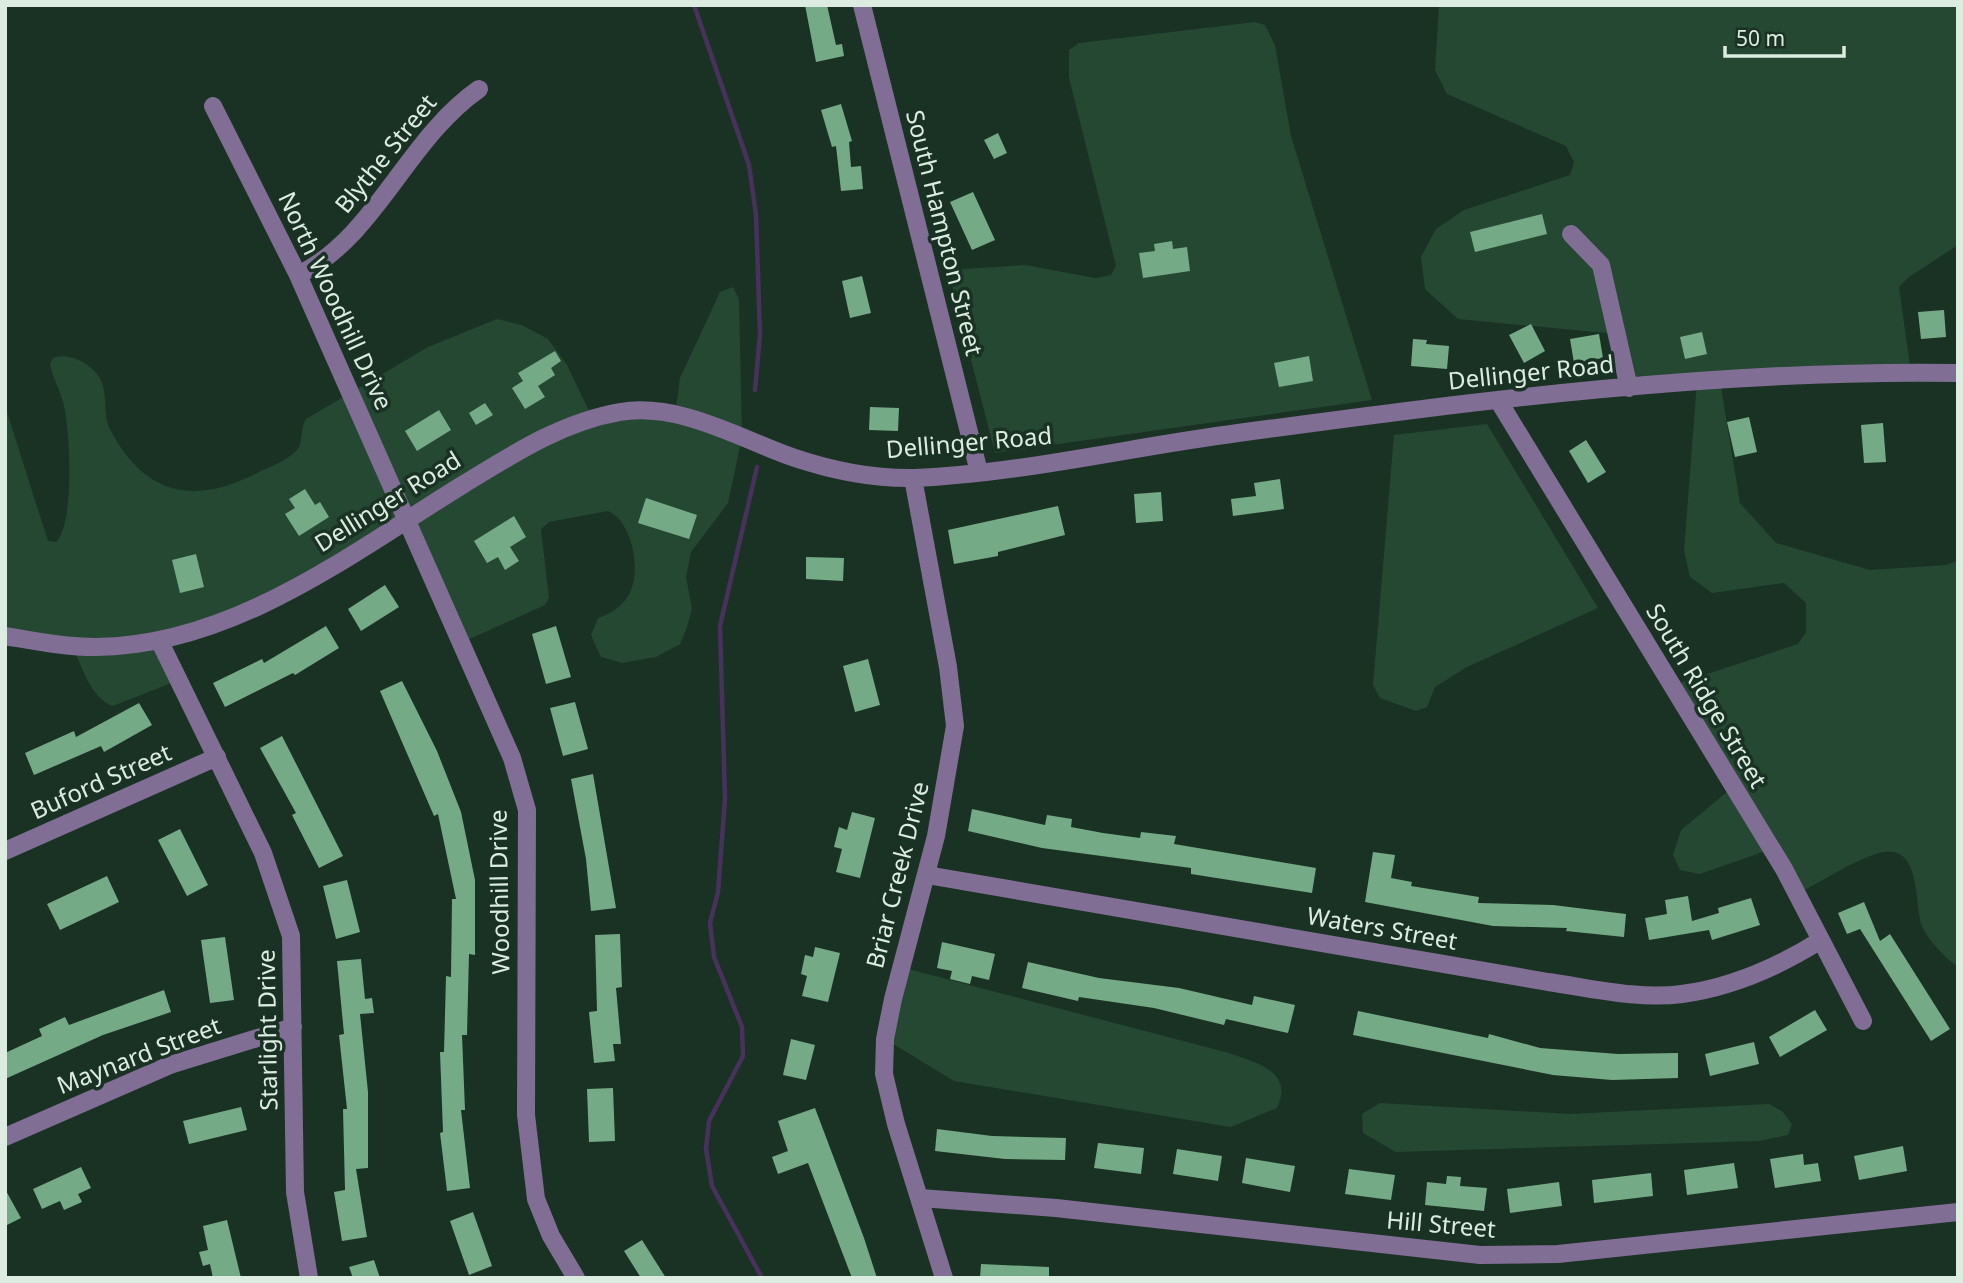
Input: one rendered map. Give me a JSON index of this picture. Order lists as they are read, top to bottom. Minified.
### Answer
{"streets":{"street":["Blythe Street","South Hampton Street","North Woodhill Drive","Dellinger Road","South Ridge Street","Buford Street","Briar Creek Drive","Woodhill Drive","Waters Street","Starlight Drive","Maynard Street","Hill Street"]},"crossings":[["Blythe Street","North Woodhill Drive"],["South Hampton Street","Dellinger Road"],["North Woodhill Drive","Dellinger Road"],["North Woodhill Drive","Woodhill Drive"],["Dellinger Road","South Ridge Street"],["Dellinger Road","Briar Creek Drive"],["Dellinger Road","Woodhill Drive"],["Dellinger Road","Starlight Drive"],["South Ridge Street","Waters Street"],["Buford Street","Starlight Drive"],["Briar Creek Drive","Waters Street"],["Briar Creek Drive","Hill Street"],["Starlight Drive","Maynard Street"]],"scale_bar":"50 m"}
